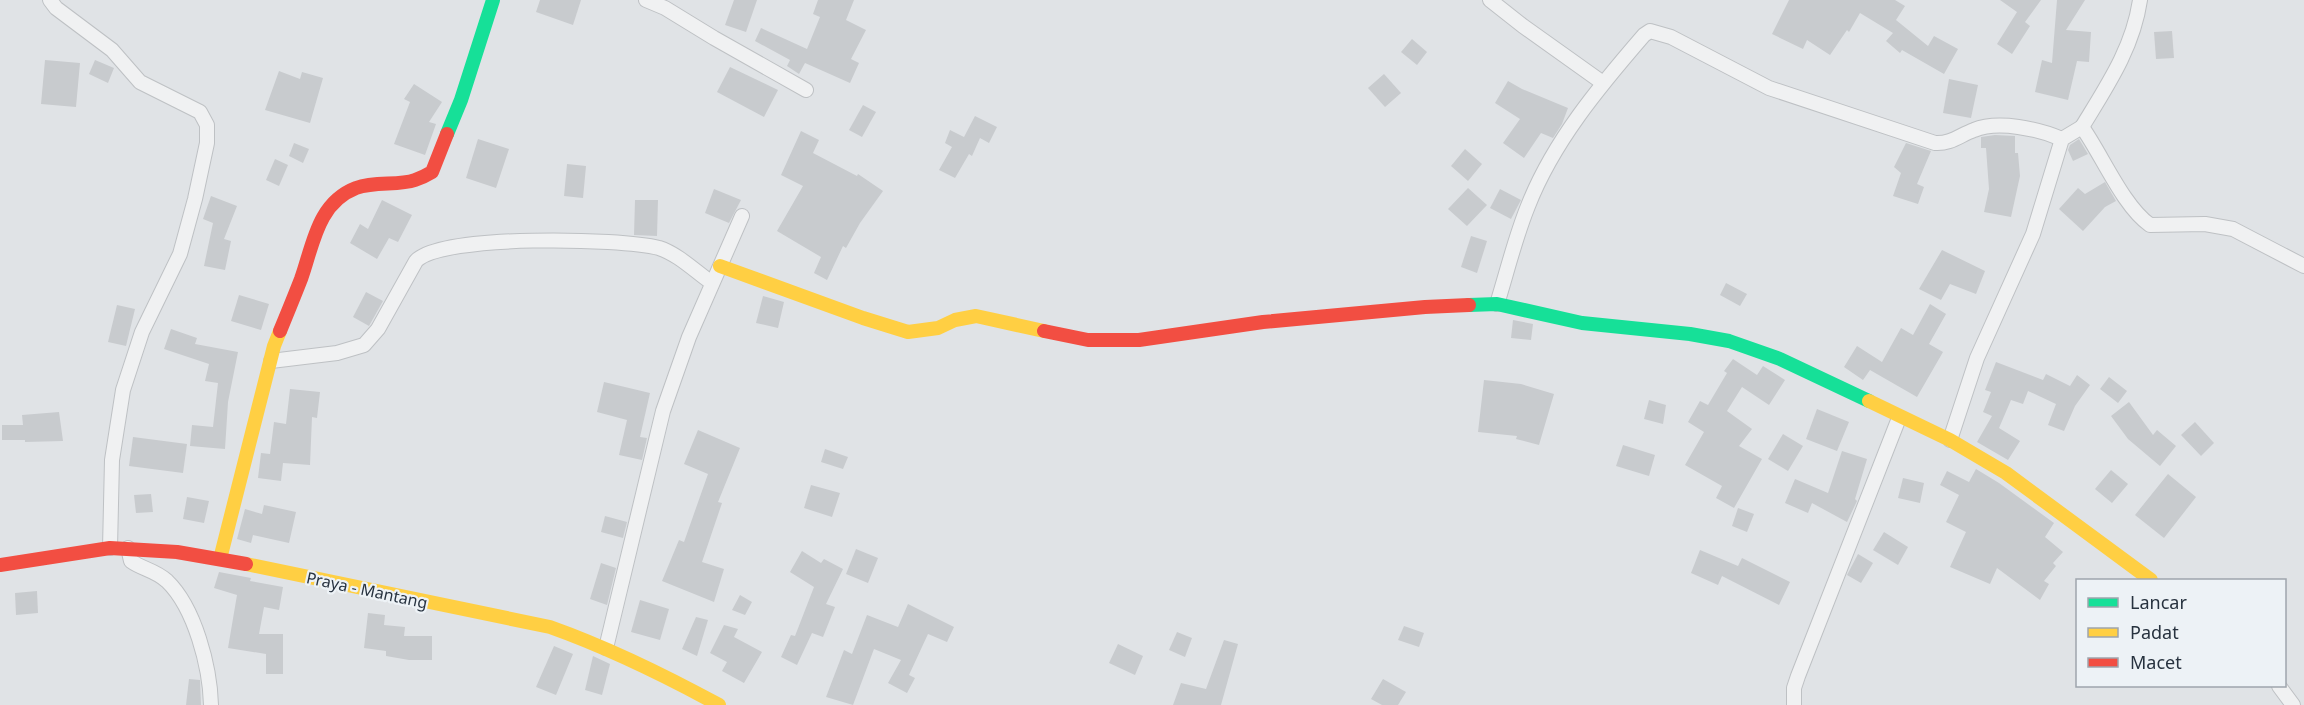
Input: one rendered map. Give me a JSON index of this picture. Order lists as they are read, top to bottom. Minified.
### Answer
{"streets":{"street":["Praya - Mantang"]},"legend":["Lancar","Padat","Macet"]}
